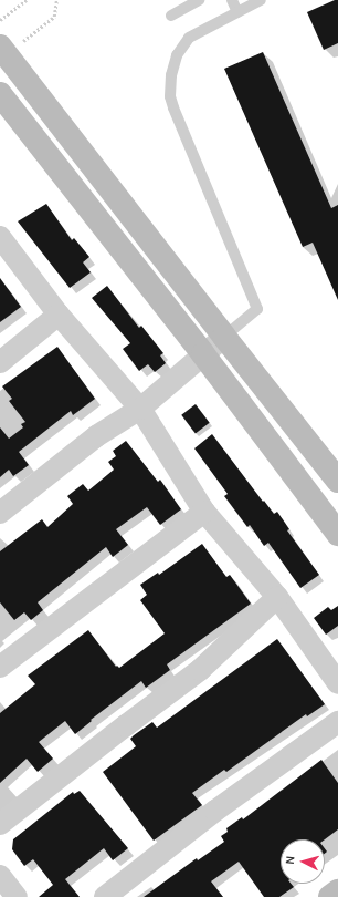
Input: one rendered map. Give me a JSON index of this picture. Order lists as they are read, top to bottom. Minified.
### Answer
{"north":"left"}
